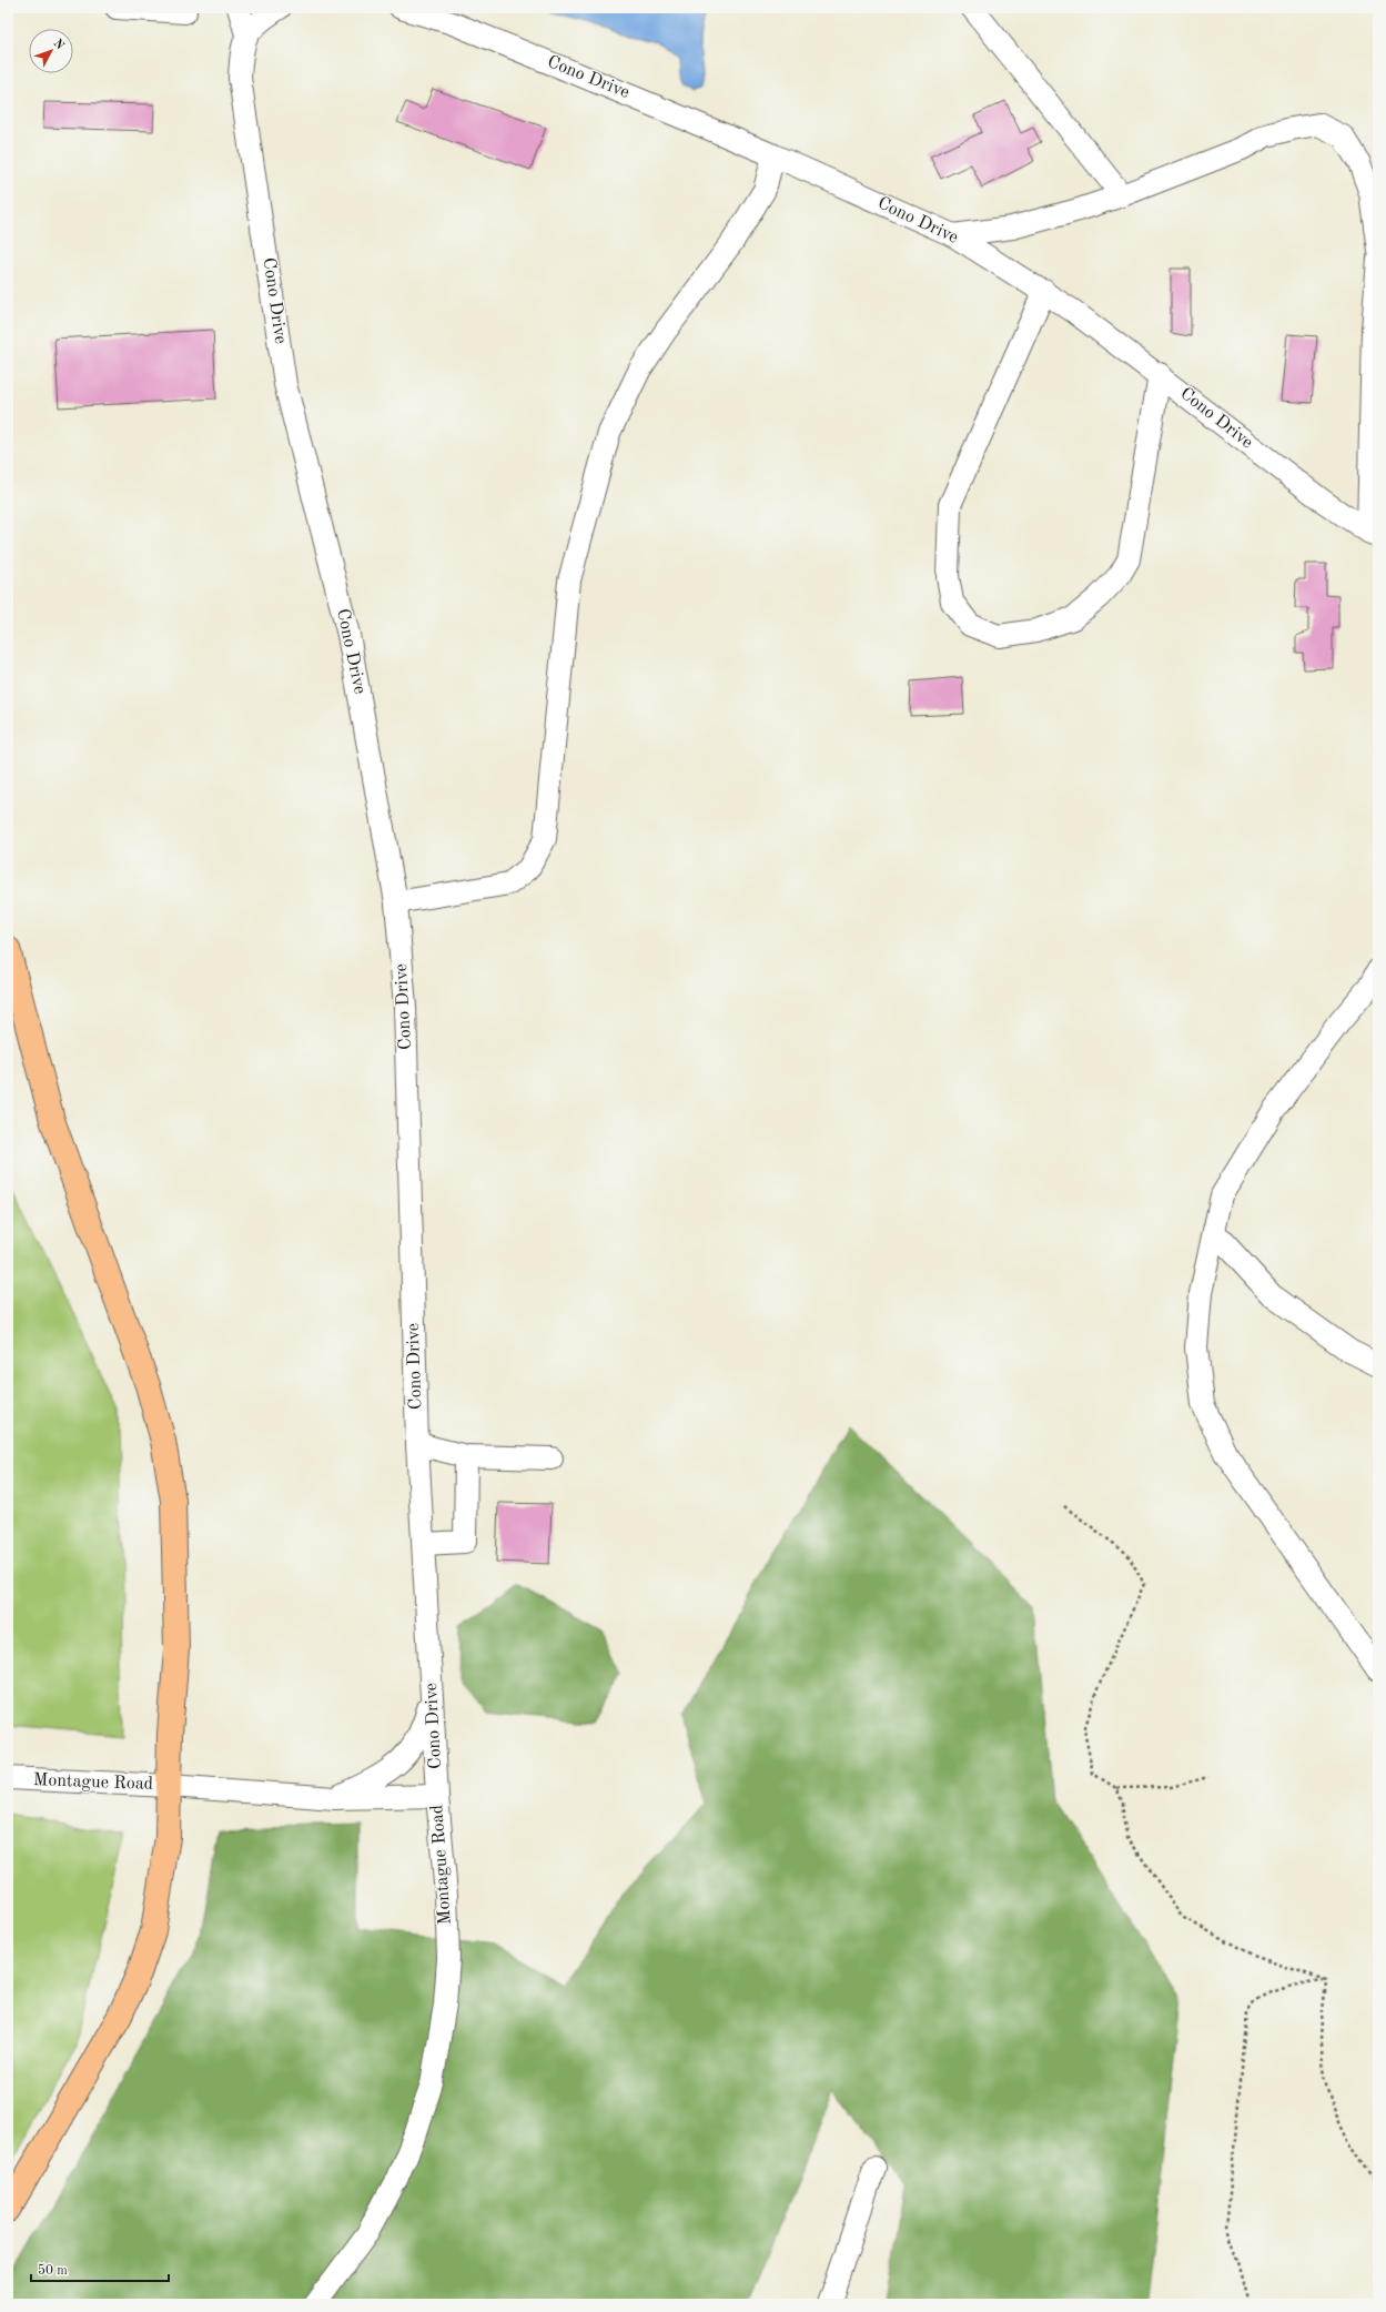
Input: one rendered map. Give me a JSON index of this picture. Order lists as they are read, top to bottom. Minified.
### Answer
{"streets":{"street":["Cono Drive","Montague Road"]},"crossings":[["Cono Drive","Montague Road"]],"scale_bar":"50 m","north":"top right"}
